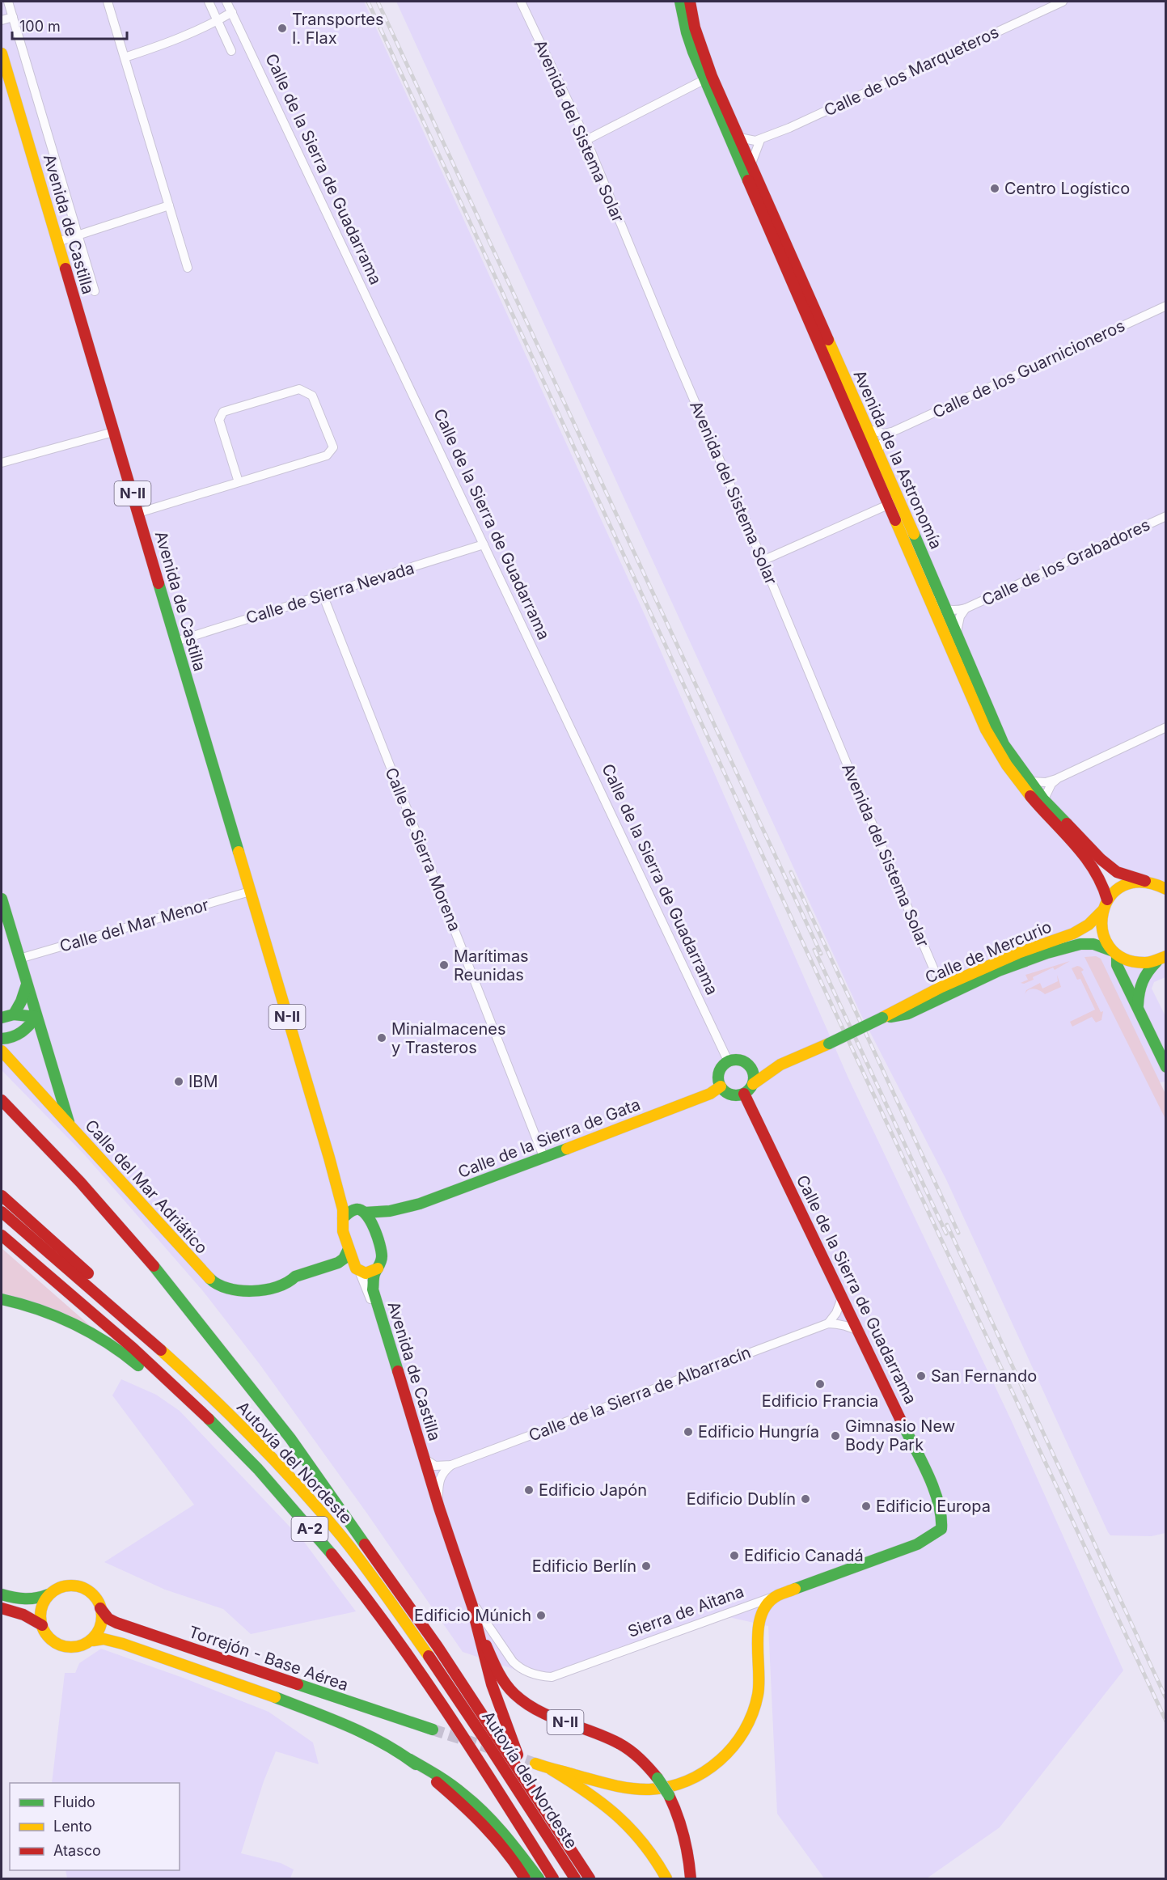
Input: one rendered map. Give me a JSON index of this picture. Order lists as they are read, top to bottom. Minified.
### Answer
{"streets":{"main road":["Calle de la Sierra de Guadarrama","Avenida de Castilla","Avenida de la Astronomía","N-II","Calle de Mercurio","Calle de la Sierra de Gata","Calle del Mar Adriático","Autovía del Nordeste","A-2","Sierra de Aitana","Torrejón - Base Aérea"],"street":["Calle de los Marqueteros","Avenida del Sistema Solar","Calle de los Guarnicioneros","Calle de los Grabadores","Calle de Sierra Nevada","Calle de Sierra Morena","Calle del Mar Menor","Calle de la Sierra de Albarracín"]},"crossings":[["Calle de los Marqueteros","Avenida de la Astronomía"],["Avenida del Sistema Solar","Calle de Mercurio"],["Calle de la Sierra de Guadarrama","Calle de Sierra Nevada"],["Calle de la Sierra de Guadarrama","Calle de la Sierra de Gata"],["Calle de la Sierra de Guadarrama","Sierra de Aitana"],["Avenida de Castilla","N-II"],["Avenida de Castilla","Calle de Sierra Nevada"],["Avenida de Castilla","Calle del Mar Menor"],["Avenida de Castilla","Calle de la Sierra de Gata"],["Avenida de Castilla","Calle del Mar Adriático"],["Avenida de Castilla","Calle de la Sierra de Albarracín"],["Calle de los Guarnicioneros","Avenida de la Astronomía"],["Avenida de la Astronomía","Calle de los Grabadores"],["N-II","Calle de la Sierra de Gata"],["N-II","Calle del Mar Adriático"],["N-II","Calle de la Sierra de Albarracín"],["N-II","Sierra de Aitana"],["Calle de Sierra Nevada","Calle de Sierra Morena"],["Calle de Sierra Morena","Calle de la Sierra de Gata"]],"places":["Transportes I. Flax","Centro Logístico","Marítimas Reunidas","Minialmacenes y Trasteros","IBM","San Fernando","Edificio Francia","Edificio Hungría","Gimnasio New Body Park","Edificio Japón","Edificio Dublín","Edificio Europa","Edificio Canadá","Edificio Berlín","Edificio Múnich"],"legend":["Fluido","Lento","Atasco"],"scale_bar":"100 m"}
